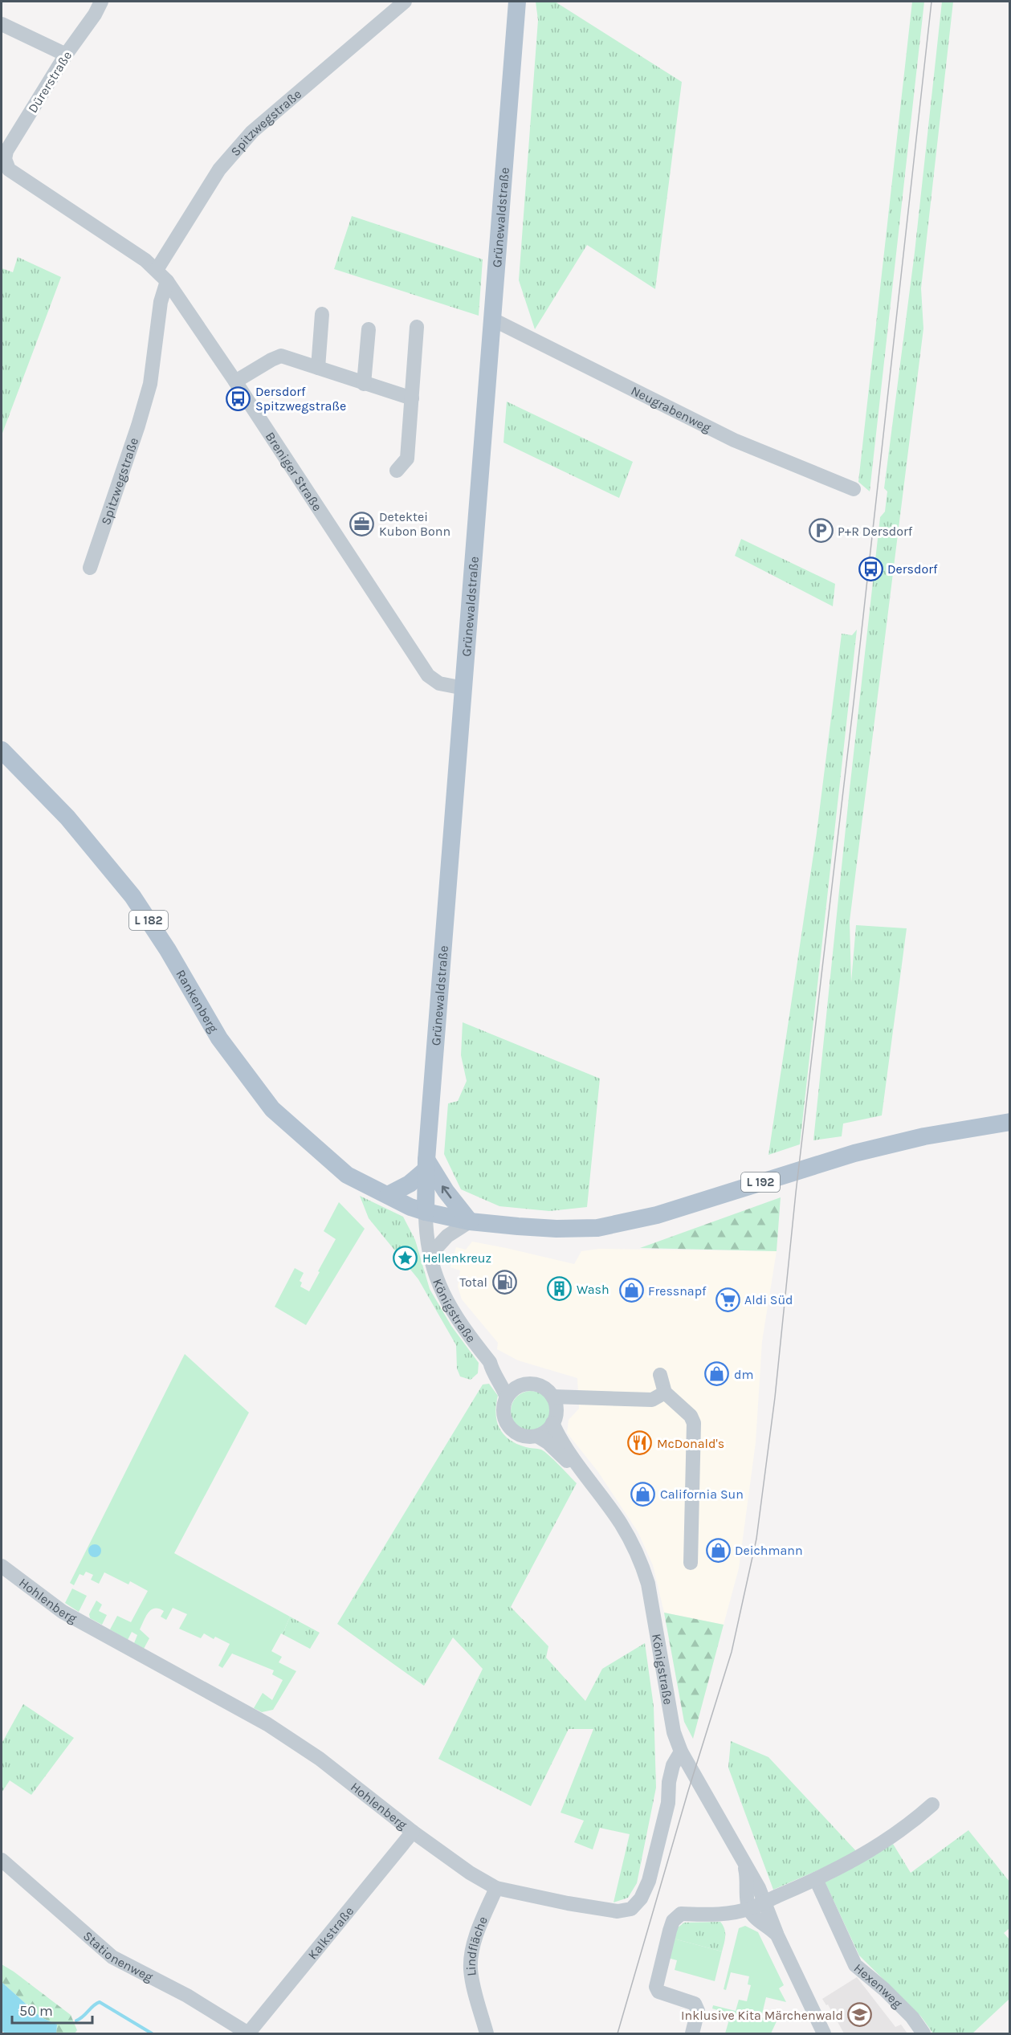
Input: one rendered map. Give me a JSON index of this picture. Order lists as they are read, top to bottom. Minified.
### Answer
{"streets":{"main road":["Grünewaldstraße","L 182","Rankenberg","L 192"],"street":["Dürerstraße","Spitzwegstraße","Neugrabenweg","Breniger Straße","Königstraße","Hohlenberg","Kalkstraße","Lindfläche","Stationenweg","Hexenweg"]},"crossings":[["Dürerstraße","Breniger Straße"],["Spitzwegstraße","Breniger Straße"],["Grünewaldstraße","Neugrabenweg"],["Grünewaldstraße","Breniger Straße"],["Grünewaldstraße","Rankenberg"],["Grünewaldstraße","L 192"],["Grünewaldstraße","Königstraße"],["Rankenberg","L 192"],["Rankenberg","Königstraße"],["L 192","Königstraße"],["Königstraße","Hohlenberg"],["Hohlenberg","Kalkstraße"],["Hohlenberg","Lindfläche"],["Kalkstraße","Stationenweg"]],"places":{"bus stop":["Dersdorf Spitzwegstraße","Dersdorf"],"office":["Detektei Kubon Bonn"],"parking":["P+R Dersdorf"],"place":["Hellenkreuz"],"fuel station":["Total"],"building":["Wash"],"shop":["Fressnapf","dm","California Sun","Deichmann"],"supermarket":["Aldi Süd"],"restaurant":["McDonald's"],"school or university":["Inklusive Kita Märchenwald"]},"scale_bar":"50 m"}
